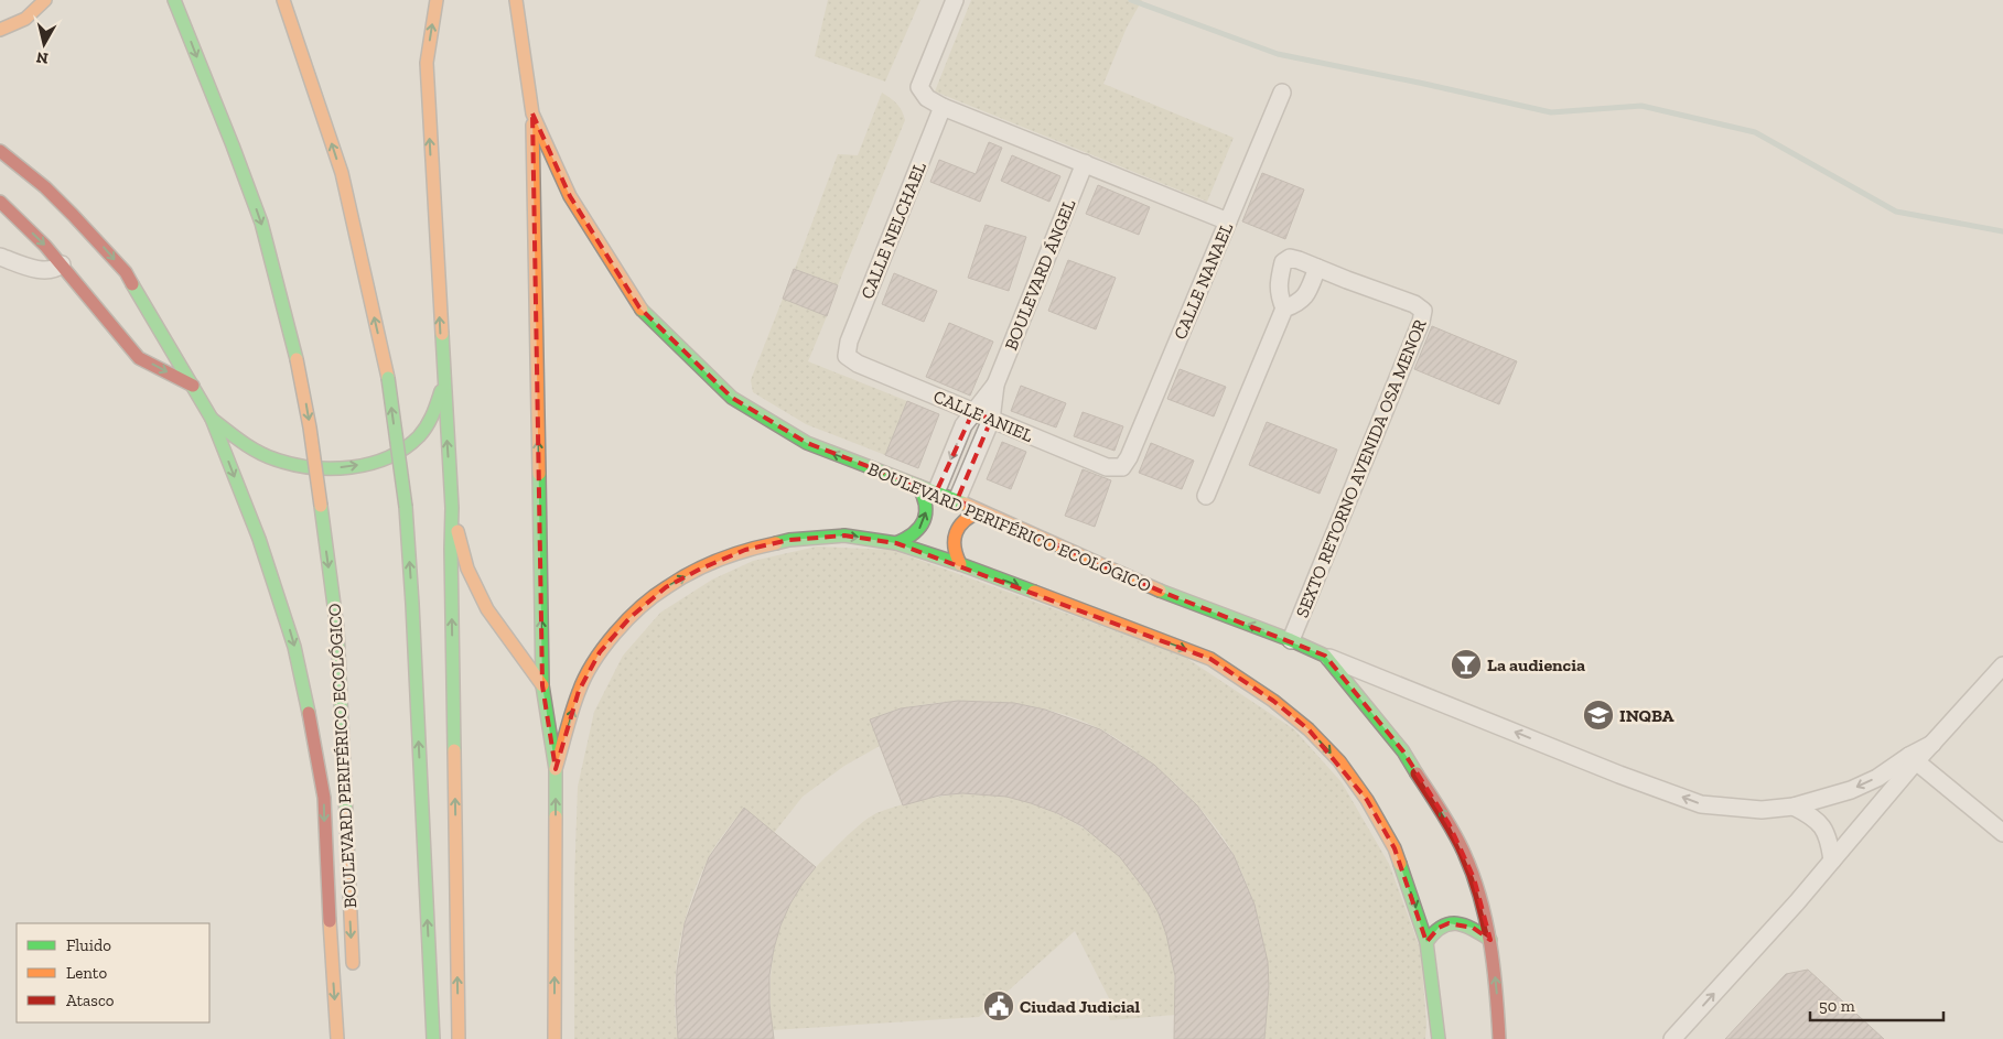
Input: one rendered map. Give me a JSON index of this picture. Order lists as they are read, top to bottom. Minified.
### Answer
{"streets":{"main road":["BOULEVARD PERIFÉRICO ECOLÓGICO"],"street":["CALLE NELCHAEL","BOULEVARD ÁNGEL","CALLE NANAEL","CALLE ANIEL","SEXTO RETORNO AVENIDA OSA MENOR"]},"crossings":[["CALLE NELCHAEL","CALLE ANIEL"],["BOULEVARD ÁNGEL","CALLE ANIEL"],["BOULEVARD ÁNGEL","BOULEVARD PERIFÉRICO ECOLÓGICO"],["CALLE NANAEL","CALLE ANIEL"],["SEXTO RETORNO AVENIDA OSA MENOR","BOULEVARD PERIFÉRICO ECOLÓGICO"]],"places":{"bar":["La audiencia"],"school or university":["INQBA"],"public building":["Ciudad Judicial"]},"legend":["Fluido","Lento","Atasco"],"scale_bar":"50 m","north":"bottom"}
